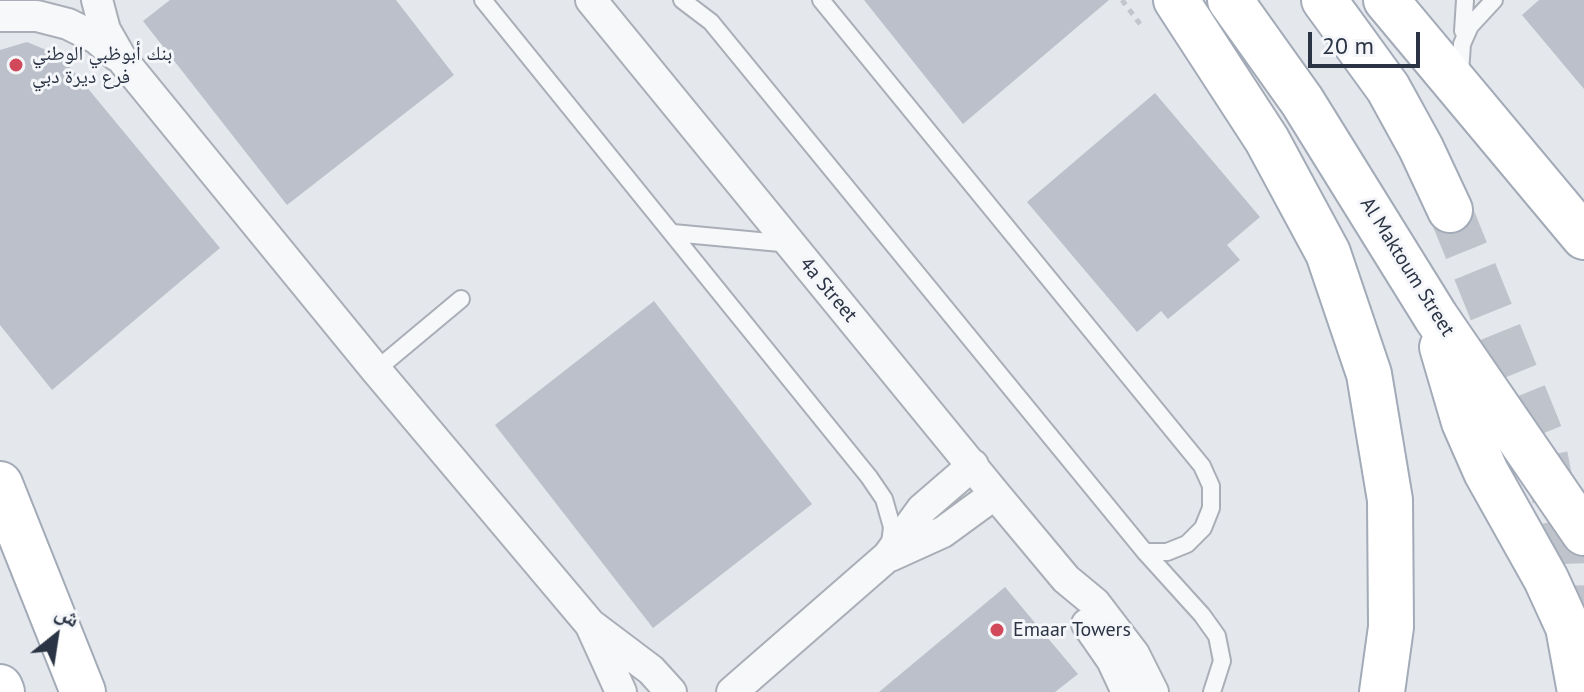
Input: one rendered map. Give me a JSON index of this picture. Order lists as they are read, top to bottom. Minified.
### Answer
{"streets":{"main road":["Al Maktoum Street"],"street":["4a Street"]},"places":["بنك أبوظبي الوطني فرع ديرة دبي","Emaar Towers"],"scale_bar":"20 m","north":"top right"}
